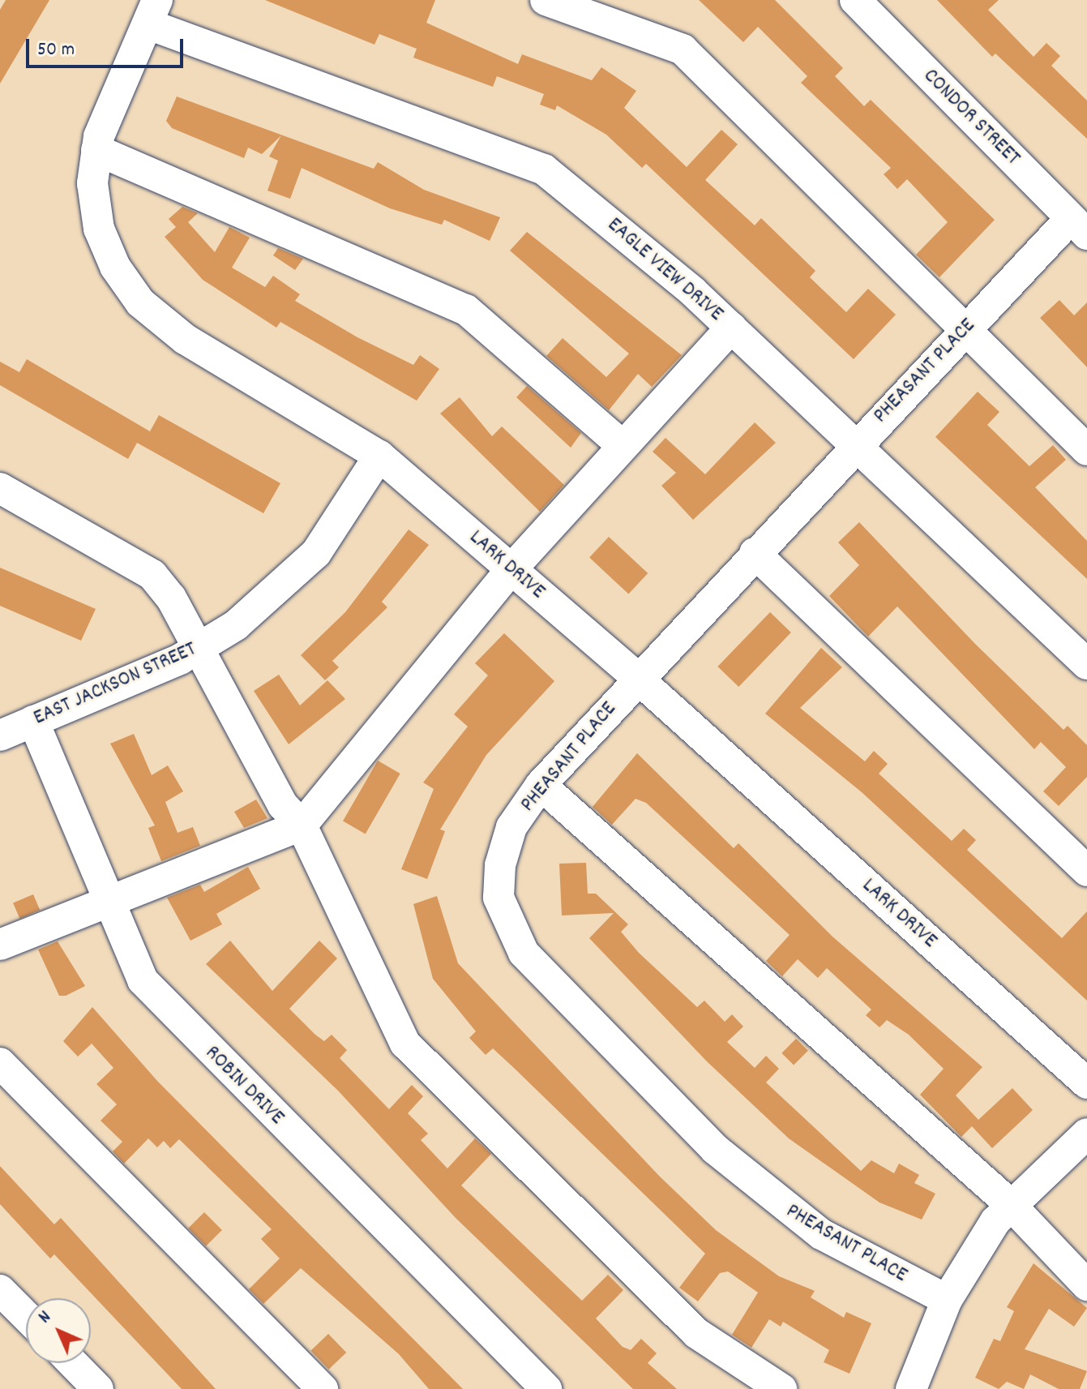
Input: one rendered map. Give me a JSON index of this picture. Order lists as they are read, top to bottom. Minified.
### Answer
{"streets":{"street":["CONDOR STREET","EAGLE VIEW DRIVE","PHEASANT PLACE","LARK DRIVE","EAST JACKSON STREET","ROBIN DRIVE"]},"crossings":[["CONDOR STREET","PHEASANT PLACE"],["EAGLE VIEW DRIVE","PHEASANT PLACE"],["EAGLE VIEW DRIVE","LARK DRIVE"],["PHEASANT PLACE","LARK DRIVE"],["LARK DRIVE","EAST JACKSON STREET"],["EAST JACKSON STREET","ROBIN DRIVE"]],"scale_bar":"50 m","north":"top left"}
